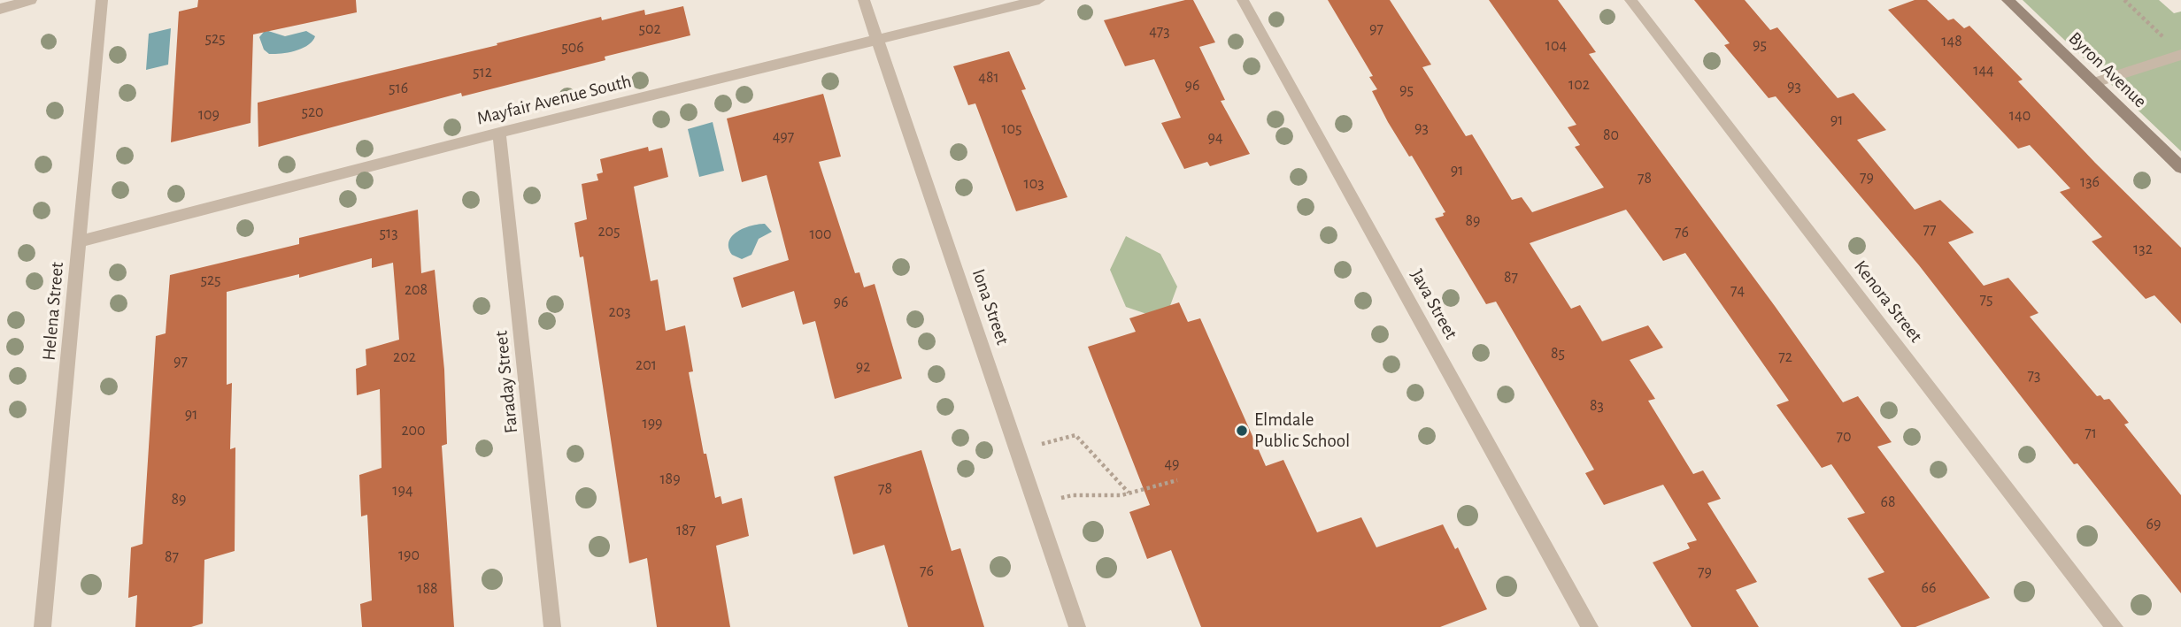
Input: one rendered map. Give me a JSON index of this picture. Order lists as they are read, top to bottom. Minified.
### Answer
{"streets":{"street":["Byron Avenue","Mayfair Avenue South","Kenora Street","Java Street","Iona Street","Helena Street","Faraday Street"]},"crossings":[["Mayfair Avenue South","Iona Street"],["Mayfair Avenue South","Helena Street"],["Mayfair Avenue South","Faraday Street"]],"places":["Elmdale Public School"],"house_numbers":["502","97","473","525","148","95","104","506","144","512","481","102","96","93","516","95","520","109","140","91","93","105","80","497","94","91","79","78","136","103","89","77","205","76","513","100","132","87","525","208","74","75","96","203","85","202","72","97","201","92","73","83","91","199","200","71","70","49","189","78","194","89","68","69","187","190","87","76","79","66","188"]}
